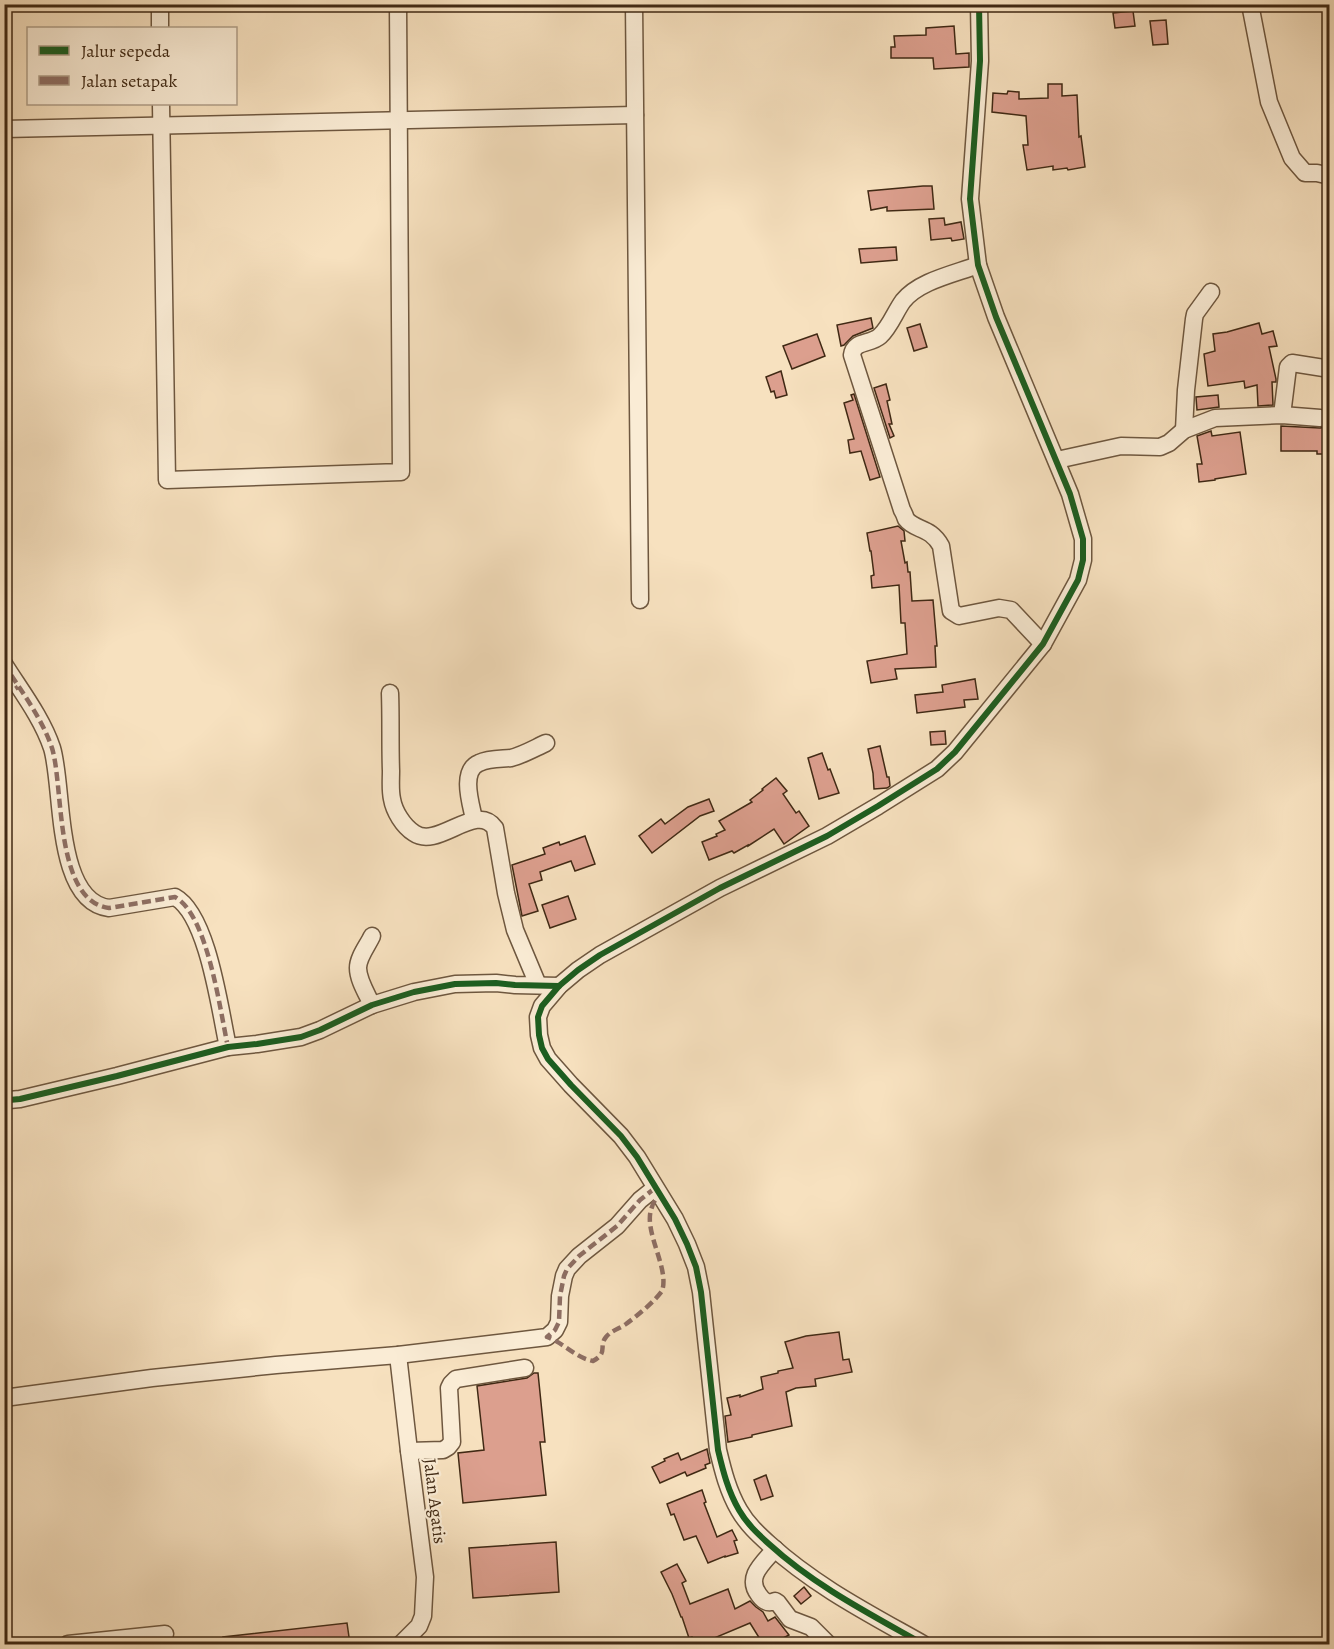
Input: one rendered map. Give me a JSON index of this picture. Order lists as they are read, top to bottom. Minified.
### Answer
{"streets":{"street":["Jalan Agatis"]},"legend":["Jalur sepeda","Jalan setapak"]}
